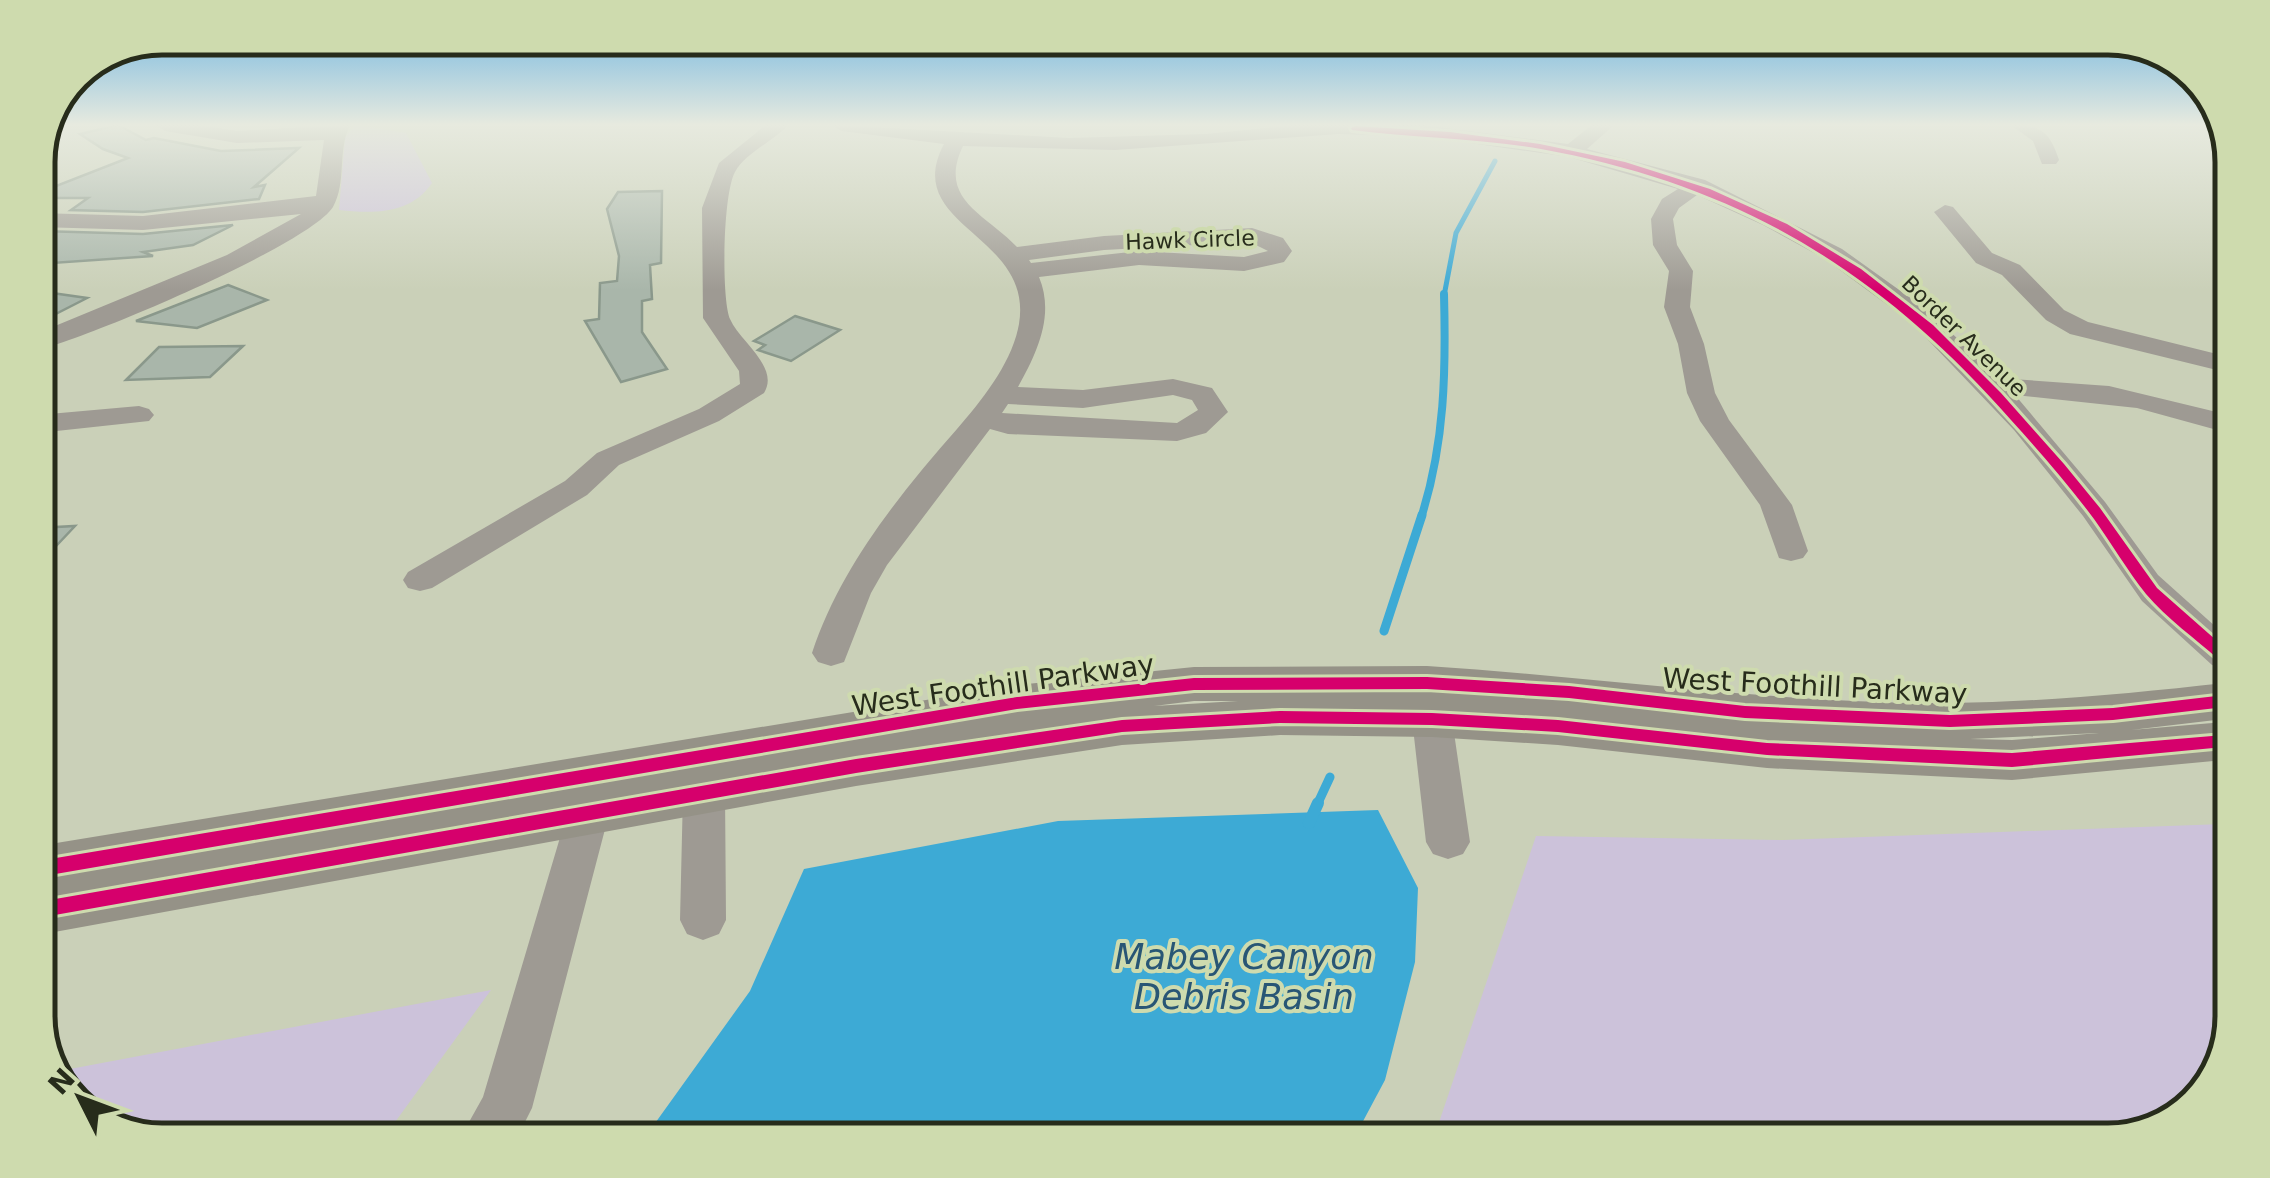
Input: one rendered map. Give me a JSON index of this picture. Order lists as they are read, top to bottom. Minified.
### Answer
{"streets":{"main road":["West Foothill Parkway"],"street":["Hawk Circle","Border Avenue"]},"water":["Mabey Canyon Debris Basin"],"north":"top left"}
